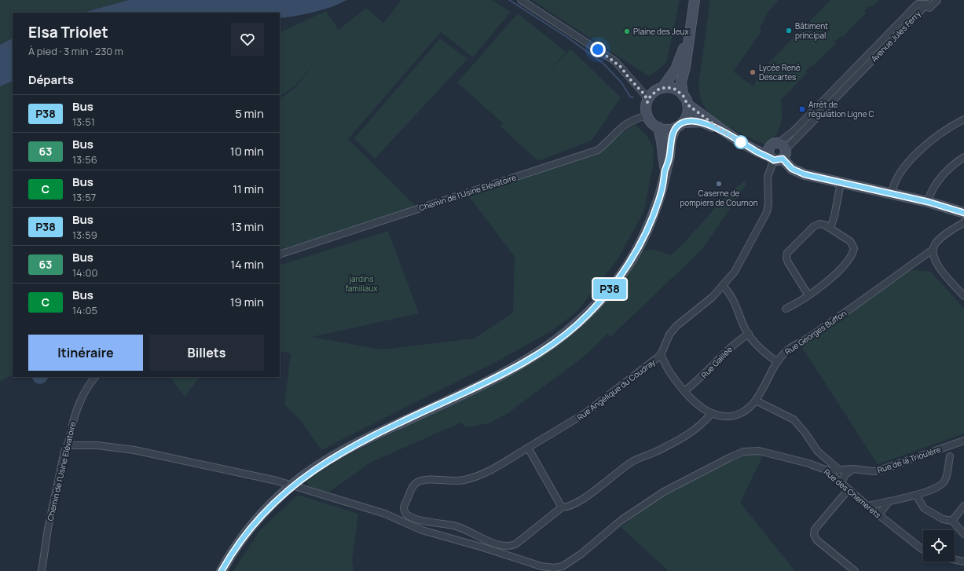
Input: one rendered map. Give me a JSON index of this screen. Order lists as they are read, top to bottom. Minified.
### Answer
{"streets":{"street":["Avenue Jules Ferry","Chemin de l'Usine Elévatoire","Rue Georges Buffon","Rue Galilée","Rue Angélique du Coudray","Rue de la Trioulère","Rue des Chemerets"]},"crossings":[["Chemin de l'Usine Elévatoire","Rue des Chemerets"],["Rue Georges Buffon","Rue Galilée"],["Rue Georges Buffon","Rue Angélique du Coudray"],["Rue de la Trioulère","Rue des Chemerets"]],"parks":["jardins familiaux"],"places":{"other":["Bâtiment principal","Plaine des Jeux","Lycée René Descartes","Caserne de pompiers de Cournon"],"transit":["Arrêt de régulation Ligne C"]},"lines":["bus line P38"],"page":{"on_map":"P38","heading":[["Elsa Triolet","À pied · 3 min · 230 m"],"Départs"],"list":[{"mark":"P38","name":"Bus","note":"13:51","value":"5 min"},{"mark":"63","name":"Bus","note":"13:56","value":"10 min"},{"mark":"C","name":"Bus","note":"13:57","value":"11 min"},{"mark":"P38","name":"Bus","note":"13:59","value":"13 min"},{"mark":"63","name":"Bus","note":"14:00","value":"14 min"},{"mark":"C","name":"Bus","note":"14:05","value":"19 min"}],"buttons":["Itinéraire","Billets"]}}
